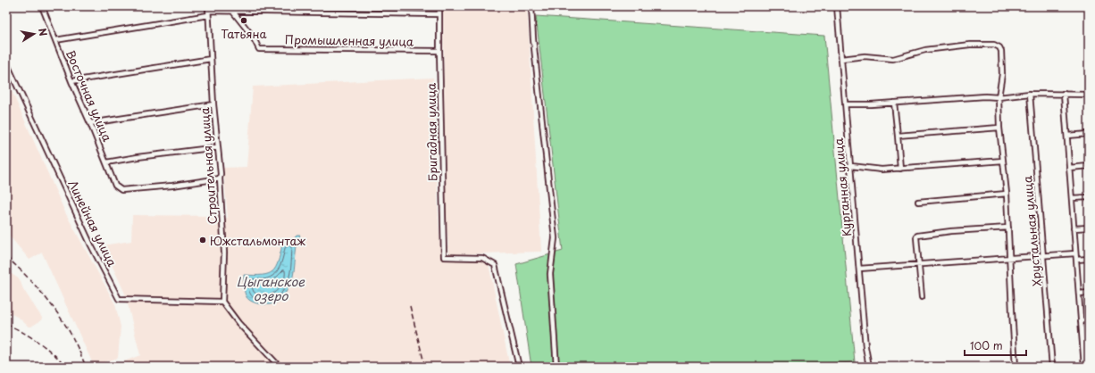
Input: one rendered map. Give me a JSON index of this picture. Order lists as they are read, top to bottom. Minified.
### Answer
{"streets":{"street":["Промышленная улица","Восточная улица","Бригадная улица","Строительная улица","Курганная улица","Линейная улица","Хрустальная улица"]},"crossings":[["Промышленная улица","Бригадная улица"],["Восточная улица","Строительная улица"],["Строительная улица","Линейная улица"]],"water":["Цыганское озеро"],"places":["Татьяна","Южстальмонтаж"],"scale_bar":"100 m","north":"right"}
